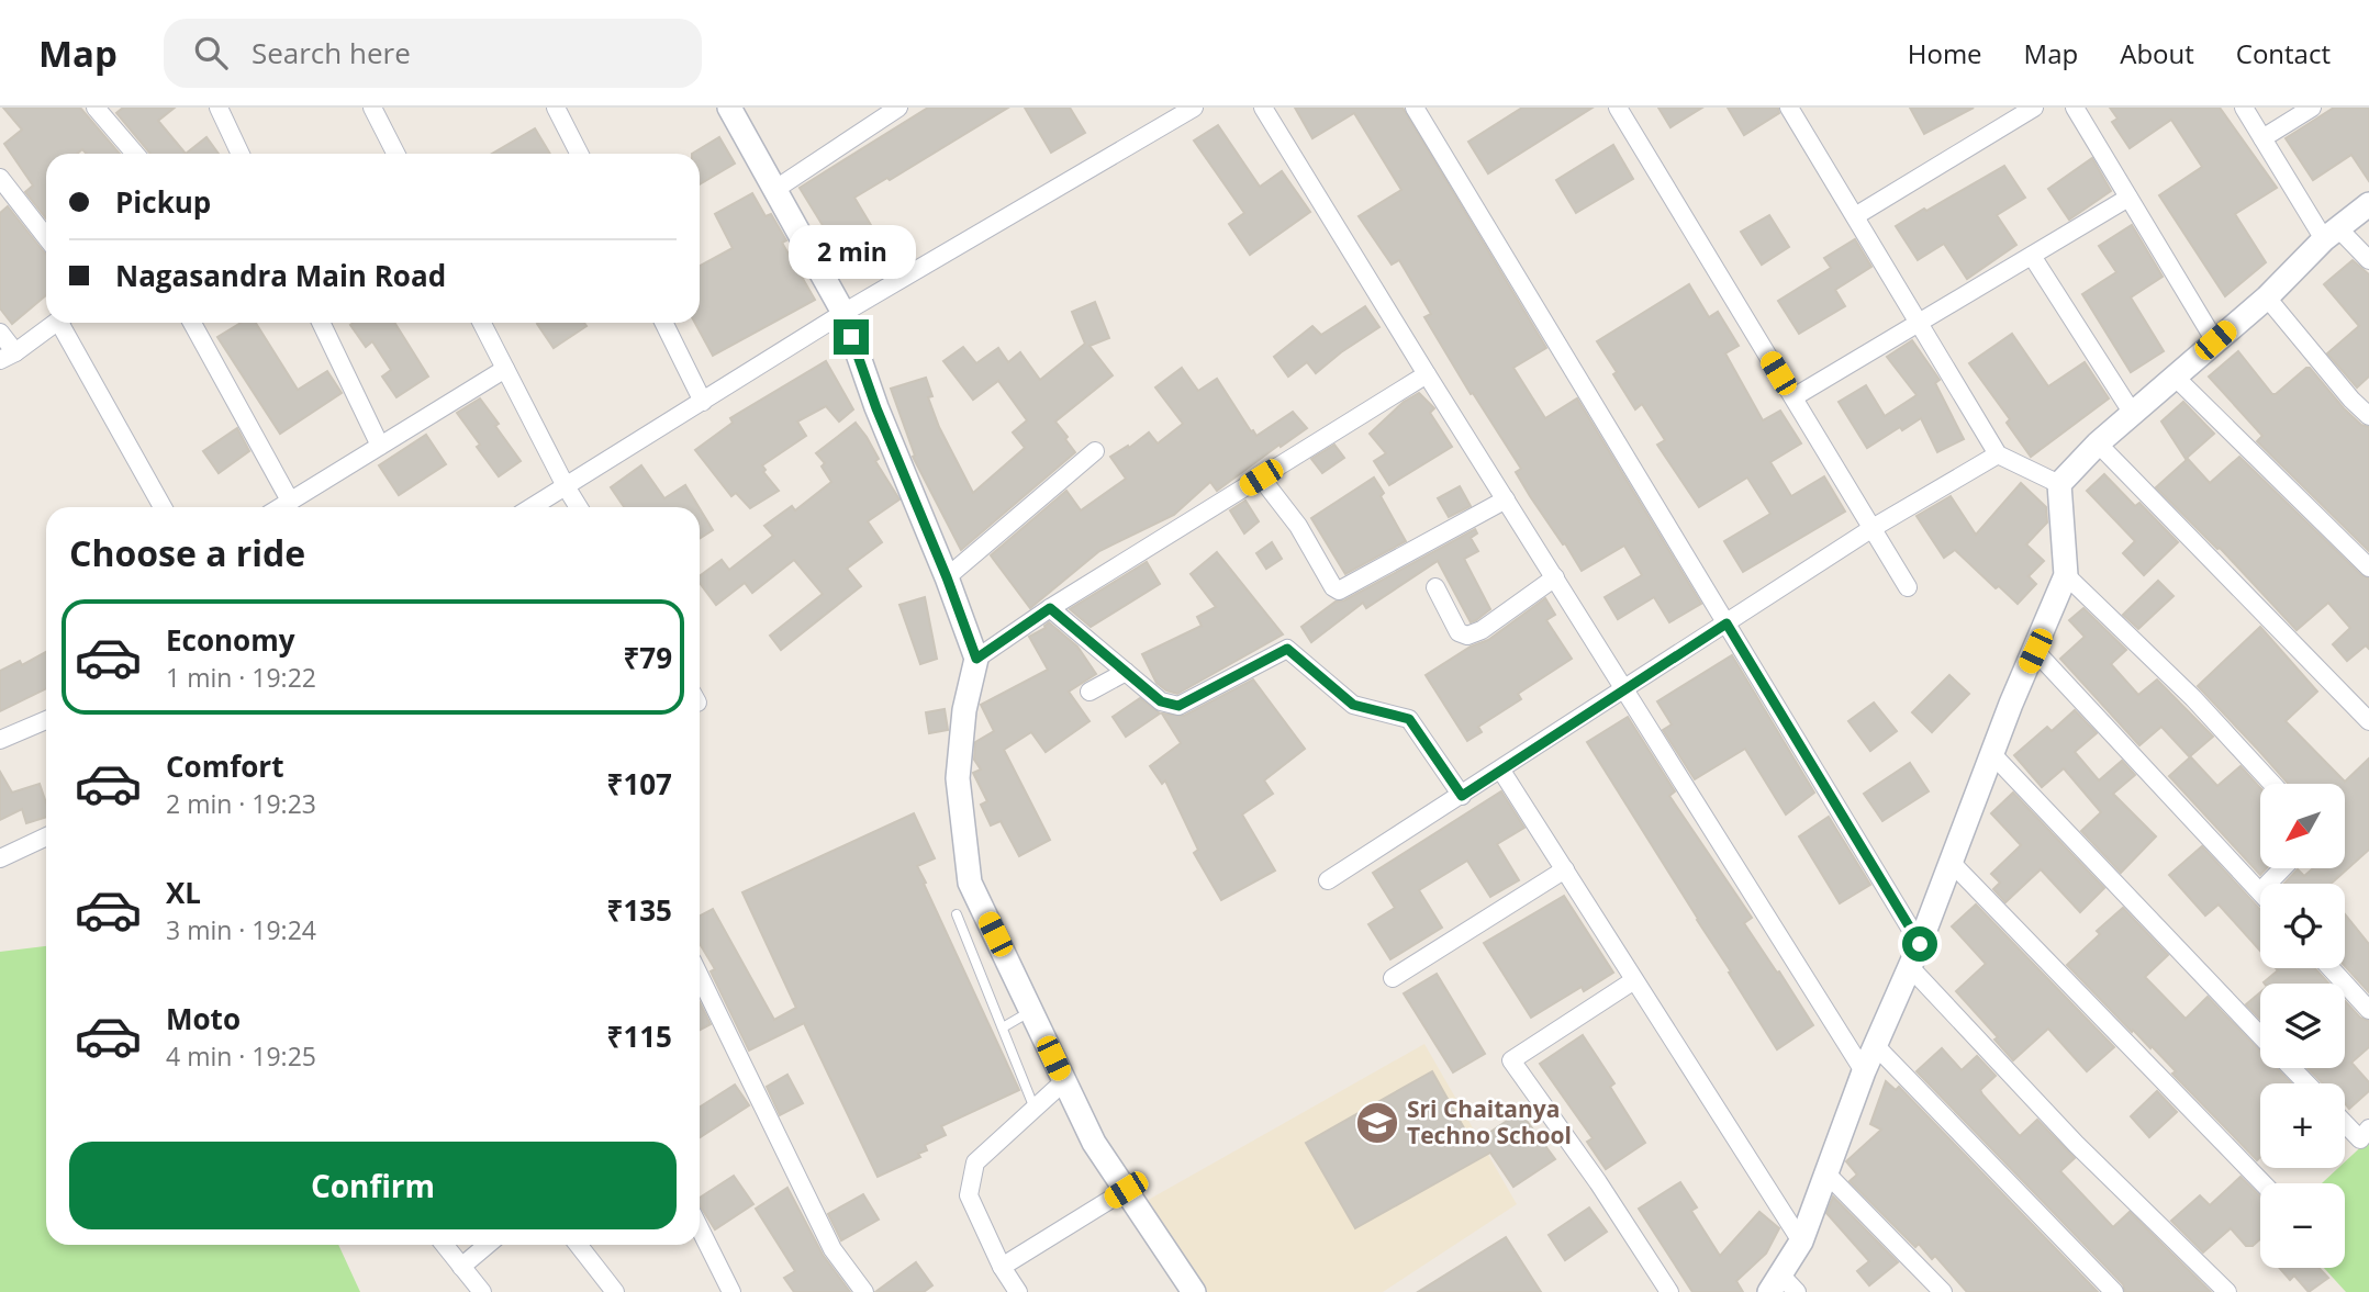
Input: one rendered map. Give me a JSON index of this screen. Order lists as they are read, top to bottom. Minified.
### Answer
{"places":{"school or university":["Sri Chaitanya Techno School"]},"north":"bottom left","page":{"header":"Map","search":"Search here","nav":["Home","Map","About","Contact"],"banner":["Pickup","Nagasandra Main Road"],"bubble":"2 min","heading":"Choose a ride","list":[{"name":"Economy","note":"1 min · 19:22","value":"₹79"},{"name":"Comfort","note":"2 min · 19:23","value":"₹107"},{"name":"XL","note":"3 min · 19:24","value":"₹135"},{"name":"Moto","note":"4 min · 19:25","value":"₹115"}],"map_buttons":["+","−"],"buttons":"Confirm"}}
